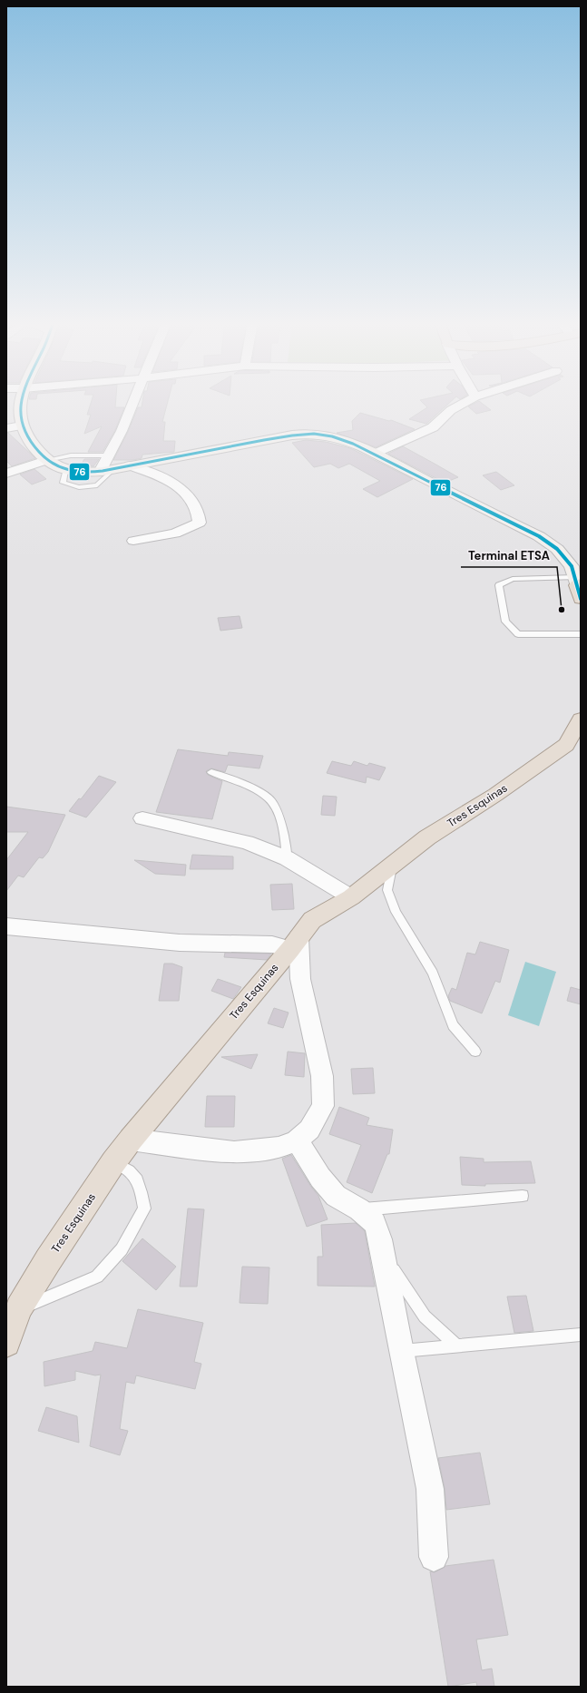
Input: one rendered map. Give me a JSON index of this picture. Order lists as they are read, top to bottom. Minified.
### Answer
{"streets":{"highway":["Tres Esquinas"]},"places":["Terminal ETSA"],"lines":["transit line 76"]}
